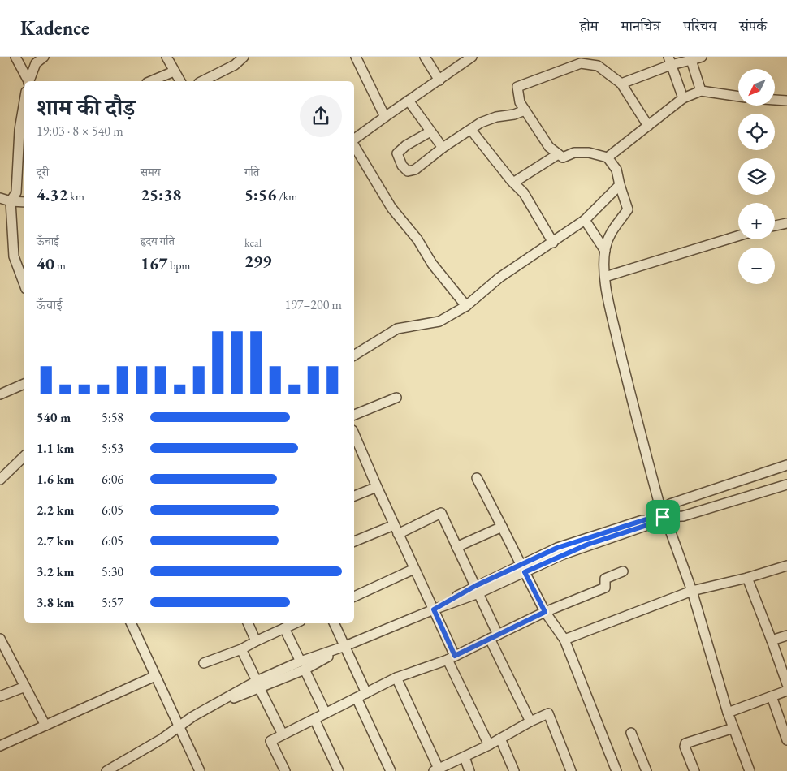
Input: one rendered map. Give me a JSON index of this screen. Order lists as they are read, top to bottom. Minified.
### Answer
{"north":"bottom left","page":{"header":"Kadence","nav":["होम","मानचित्र","परिचय","संपर्क"],"map_buttons":["+","−"],"heading":["शाम की दौड़","19:03 · 8 × 540 m"],"stats":[["दूरी","4.32 km"],["समय","25:38"],["गति","5:56 /km"],["ऊँचाई","40 m"],["हृदय गति","167 bpm"],["kcal","299"]],"chart":["ऊँचाई","197–200 m"],"list":[{"name":"540 m","note":"5:58"},{"name":"1.1 km","note":"5:53"},{"name":"1.6 km","note":"6:06"},{"name":"2.2 km","note":"6:05"},{"name":"2.7 km","note":"6:05"},{"name":"3.2 km","note":"5:30"},{"name":"3.8 km","note":"5:57"}]}}
